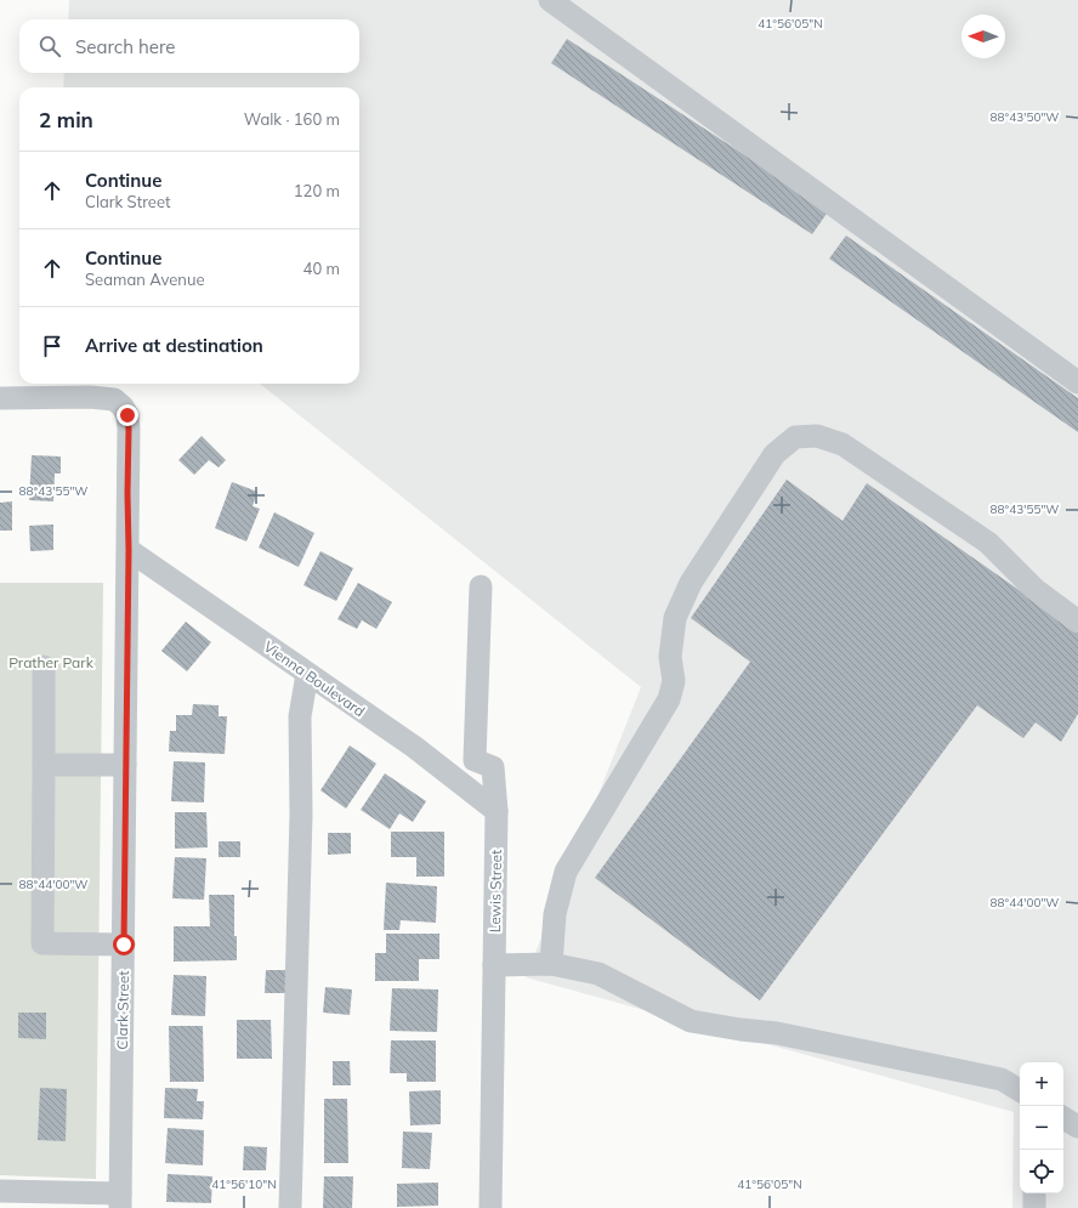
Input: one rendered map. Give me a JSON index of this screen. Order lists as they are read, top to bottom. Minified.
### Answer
{"streets":{"street":["Vienna Boulevard","Lewis Street","Clark Street"]},"crossings":[["Vienna Boulevard","Lewis Street"],["Vienna Boulevard","Clark Street"]],"parks":["Prather Park"],"north":"left","page":{"search":"Search here","heading":["2 min","Walk · 160 m"],"list":[["Continue","Clark Street","120 m"],["Continue","Seaman Avenue","40 m"],"Arrive at destination"],"map_buttons":["+","−"]},"coordinates":["41°56'05\"N","88°43'50\"W","88°43'55\"W","88°44'00\"W","41°56'10\"N"]}
